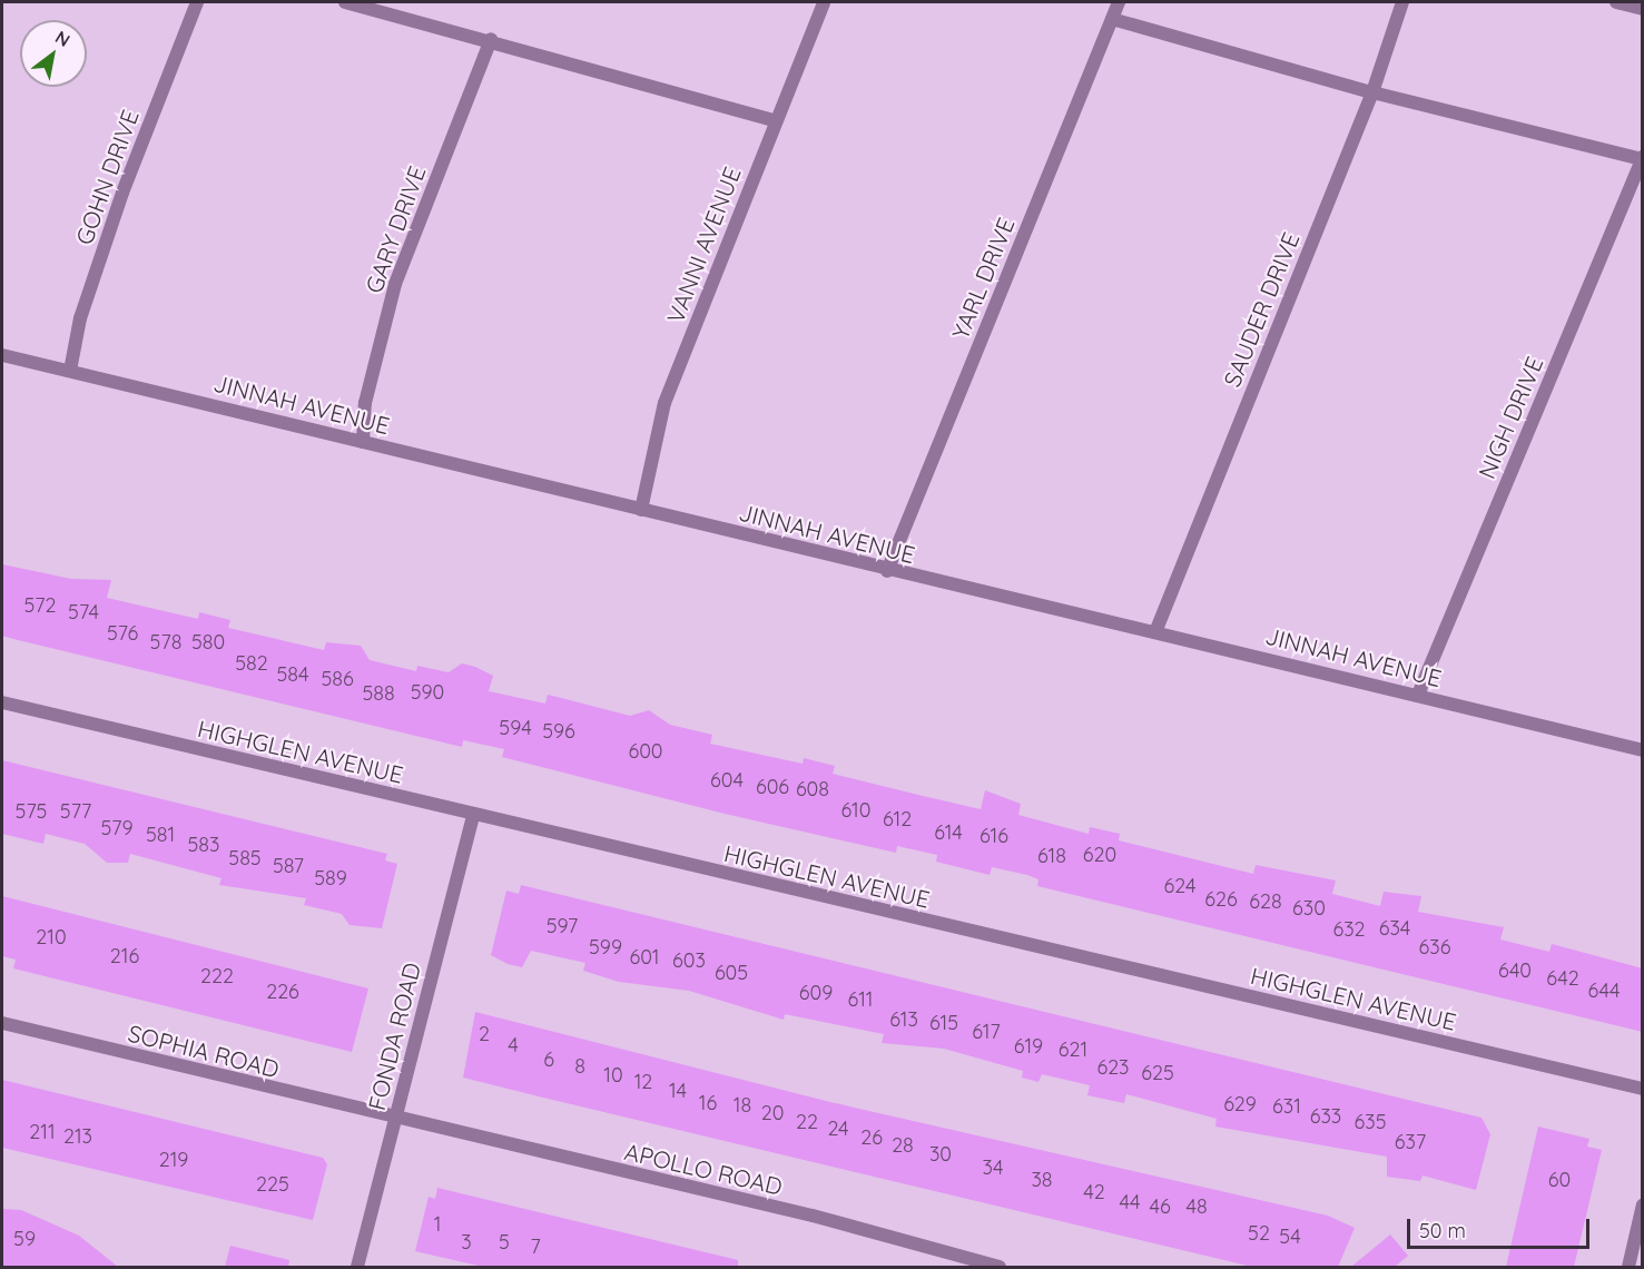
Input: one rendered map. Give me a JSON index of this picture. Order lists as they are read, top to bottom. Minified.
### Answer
{"streets":{"street":["GOHN DRIVE","GARY DRIVE","VANNI AVENUE","YARL DRIVE","SAUDER DRIVE","JINNAH AVENUE","NIGH DRIVE","HIGHGLEN AVENUE","FONDA ROAD","SOPHIA ROAD","APOLLO ROAD"]},"crossings":[["GOHN DRIVE","JINNAH AVENUE"],["GARY DRIVE","JINNAH AVENUE"],["VANNI AVENUE","JINNAH AVENUE"],["YARL DRIVE","JINNAH AVENUE"],["SAUDER DRIVE","JINNAH AVENUE"],["JINNAH AVENUE","NIGH DRIVE"],["HIGHGLEN AVENUE","FONDA ROAD"],["FONDA ROAD","SOPHIA ROAD"],["FONDA ROAD","APOLLO ROAD"],["SOPHIA ROAD","APOLLO ROAD"]],"house_numbers":["572","574","576","578","580","582","584","586","590","588","594","596","600","604","606","608","610","575","577","612","579","614","581","616","583","620","618","585","587","589","624","626","628","630","597","634","632","210","599","636","216","601","603","640","605","222","642","644","226","609","611","613","615","617","2","4","619","621","6","8","623","625","10","12","14","16","629","18","631","20","633","22","635","24","211","213","26","637","28","30","219","34","38","60","225","42","44","46","48","1","52","54","59","3","5","7"],"scale_bar":"50 m","north":"top right"}
